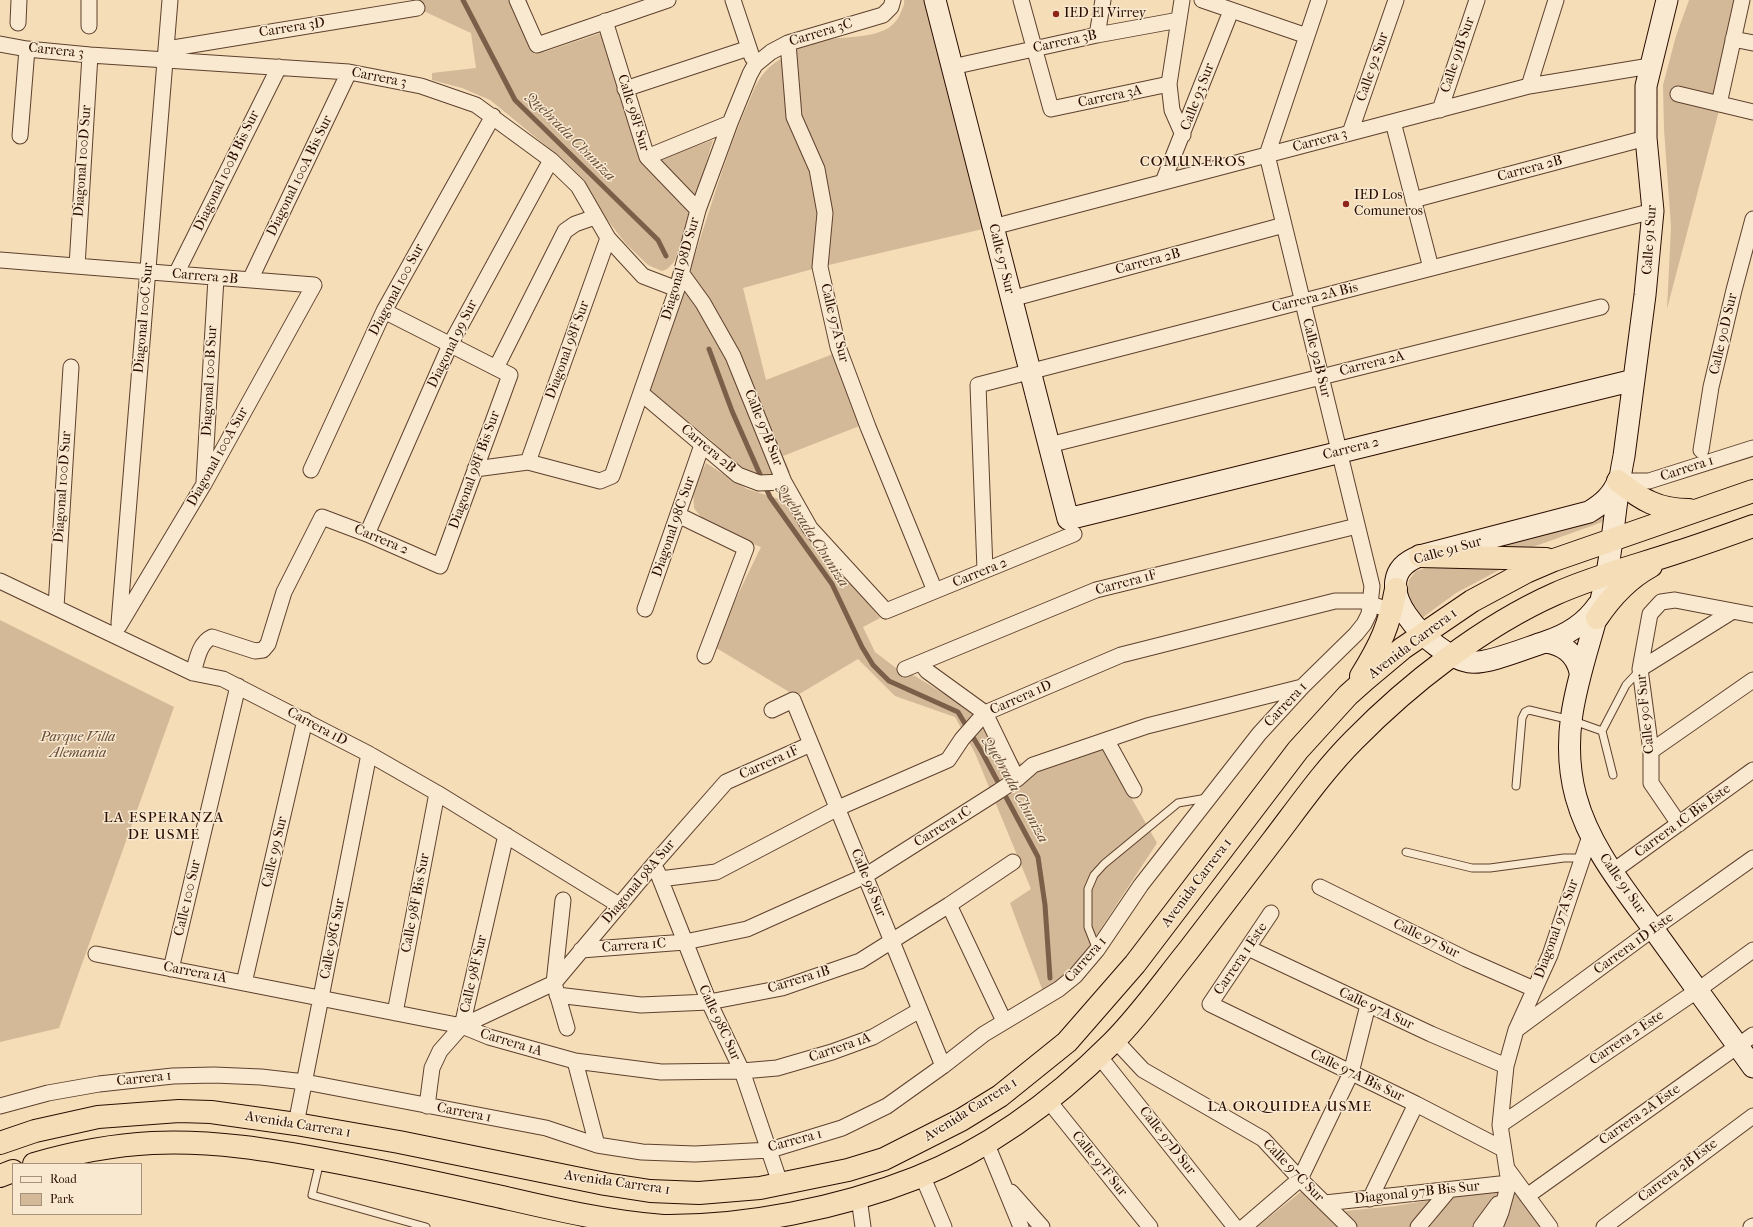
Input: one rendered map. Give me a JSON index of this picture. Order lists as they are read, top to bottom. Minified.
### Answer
{"streets":{"highway":["Avenida Carrera 1"],"street":["Carrera 3D","Carrera 3C","Carrera 3B","Carrera 3","Calle 91B Sur","Calle 92 Sur","Carrera 3A","Calle 93 Sur","Calle 98F Sur","Diagonal 100D Sur","Carrera 2B","Diagonal 100B Bis Sur","Diagonal 100A Bis Sur","Calle 91 Sur","Calle 97 Sur","Diagonal 98D Sur","Diagonal 100 Sur","Carrera 2A Bis","Diagonal 100C Sur","Calle 97A Sur","Calle 90D Sur","Diagonal 99 Sur","Diagonal 98F Sur","Calle 92B Sur","Carrera 2A","Diagonal 100B Sur","Calle 97B Sur","Carrera 2","Diagonal 100A Sur","Carrera 1","Diagonal 98F Bis Sur","Diagonal 98C Sur","Carrera 1F","Carrera 1D","Calle 90F Sur","Carrera 1C Bis Este","Carrera 1C","Calle 99 Sur","Diagonal 98A Sur","Calle 98 Sur","Calle 100 Sur","Calle 98F Bis Sur","Diagonal 97A Sur","Calle 98G Sur","Carrera 1D Este","Carrera 1 Este","Carrera 1A","Carrera 1B","Calle 98C Sur","Carrera 2 Este","Calle 97A Bis Sur","Carrera 2A Este","Calle 97D Sur","Calle 97F Sur","Calle 97C Sur","Carrera 2B Este","Diagonal 97B Bis Sur"]},"crossings":[["Carrera 3D","Carrera 3"],["Carrera 3D","Diagonal 100C Sur"],["Carrera 3C","Diagonal 98D Sur"],["Carrera 3C","Calle 97A Sur"],["Carrera 3B","Carrera 3A"],["Carrera 3B","Calle 97 Sur"],["Carrera 3","Calle 91B Sur"],["Carrera 3","Calle 92 Sur"],["Carrera 3","Calle 93 Sur"],["Carrera 3","Diagonal 100D Sur"],["Carrera 3","Diagonal 100B Bis Sur"],["Carrera 3","Diagonal 100A Bis Sur"],["Carrera 3","Calle 91 Sur"],["Carrera 3","Calle 97 Sur"],["Carrera 3","Diagonal 98D Sur"],["Carrera 3","Diagonal 100 Sur"],["Carrera 3","Diagonal 100C Sur"],["Carrera 3","Diagonal 99 Sur"],["Carrera 3","Diagonal 98F Sur"],["Carrera 3","Calle 92B Sur"],["Calle 98F Sur","Diagonal 98D Sur"],["Calle 98F Sur","Carrera 1"],["Calle 98F Sur","Carrera 1D"],["Calle 98F Sur","Carrera 1A"],["Diagonal 100D Sur","Carrera 2B"],["Diagonal 100D Sur","Carrera 1D"],["Carrera 2B","Diagonal 100B Bis Sur"],["Carrera 2B","Diagonal 100A Bis Sur"],["Carrera 2B","Calle 91 Sur"],["Carrera 2B","Calle 97 Sur"],["Carrera 2B","Diagonal 98D Sur"],["Carrera 2B","Diagonal 100C Sur"],["Carrera 2B","Calle 92B Sur"],["Carrera 2B","Diagonal 100B Sur"],["Carrera 2B","Calle 97B Sur"],["Carrera 2B","Diagonal 100A Sur"],["Carrera 2B","Diagonal 98C Sur"],["Calle 91 Sur","Carrera 2A Bis"],["Calle 91 Sur","Carrera 2"],["Calle 91 Sur","Carrera 1"],["Calle 91 Sur","Avenida Carrera 1"],["Calle 91 Sur","Carrera 1C Bis Este"],["Calle 91 Sur","Diagonal 97A Sur"],["Calle 91 Sur","Carrera 1D Este"],["Calle 91 Sur","Carrera 2 Este"],["Calle 91 Sur","Carrera 2A Este"],["Calle 97 Sur","Carrera 2A Bis"],["Calle 97 Sur","Carrera 2A"],["Calle 97 Sur","Carrera 2"],["Calle 97 Sur","Diagonal 97A Sur"],["Diagonal 98D Sur","Diagonal 98F Sur"],["Diagonal 98D Sur","Calle 97B Sur"],["Carrera 2A Bis","Calle 92B Sur"],["Carrera 2A Bis","Carrera 2"],["Diagonal 100C Sur","Diagonal 100A Sur"],["Diagonal 100C Sur","Carrera 1D"],["Calle 97A Sur","Carrera 2"],["Calle 97A Sur","Diagonal 97A Sur"],["Calle 97A Sur","Carrera 1 Este"],["Diagonal 99 Sur","Carrera 2"],["Calle 92B Sur","Carrera 2A"],["Calle 92B Sur","Carrera 2"],["Calle 92B Sur","Carrera 1"],["Calle 92B Sur","Carrera 1F"],["Calle 92B Sur","Carrera 1D"],["Diagonal 100B Sur","Diagonal 100A Sur"],["Calle 97B Sur","Carrera 2"],["Carrera 2","Diagonal 98F Bis Sur"],["Carrera 2","Carrera 1D"],["Diagonal 100A Sur","Carrera 1D"],["Carrera 1","Carrera 1D"],["Carrera 1","Carrera 1C"],["Carrera 1","Calle 98 Sur"],["Carrera 1","Calle 98G Sur"],["Carrera 1","Calle 98C Sur"],["Carrera 1F","Diagonal 98A Sur"],["Carrera 1F","Calle 98 Sur"],["Avenida Carrera 1","Calle 98G Sur"],["Avenida Carrera 1","Calle 98C Sur"],["Avenida Carrera 1","Calle 97D Sur"],["Avenida Carrera 1","Calle 97F Sur"],["Avenida Carrera 1","Calle 97C Sur"],["Carrera 1D","Calle 99 Sur"],["Carrera 1D","Diagonal 98A Sur"],["Carrera 1D","Calle 98 Sur"],["Carrera 1D","Calle 100 Sur"],["Carrera 1D","Calle 98F Bis Sur"],["Carrera 1D","Calle 98G Sur"],["Carrera 1D","Calle 98C Sur"],["Calle 90F Sur","Carrera 1C Bis Este"],["Carrera 1C","Diagonal 98A Sur"],["Carrera 1C","Calle 98 Sur"],["Carrera 1C","Calle 98C Sur"],["Calle 99 Sur","Carrera 1A"],["Diagonal 98A Sur","Carrera 1B"],["Diagonal 98A Sur","Calle 98C Sur"],["Calle 98 Sur","Carrera 1A"],["Calle 98 Sur","Carrera 1B"],["Calle 100 Sur","Carrera 1A"],["Calle 98F Bis Sur","Carrera 1A"],["Diagonal 97A Sur","Carrera 1D Este"],["Diagonal 97A Sur","Carrera 2 Este"],["Diagonal 97A Sur","Calle 97A Bis Sur"],["Diagonal 97A Sur","Diagonal 97B Bis Sur"],["Calle 98G Sur","Carrera 1A"],["Carrera 1 Este","Calle 97A Bis Sur"],["Carrera 1A","Calle 98C Sur"],["Carrera 1B","Calle 98C Sur"],["Calle 97C Sur","Diagonal 97B Bis Sur"]],"districts":["COMUNEROS","LA ESPERANZA DE USME","LA ORQUIDEA USME"],"water":["Quebrada Chuniza"],"parks":["Parque Villa Alemania"],"places":["IED El Virrey","IED Los Comuneros"],"legend":["Road","Park"]}
